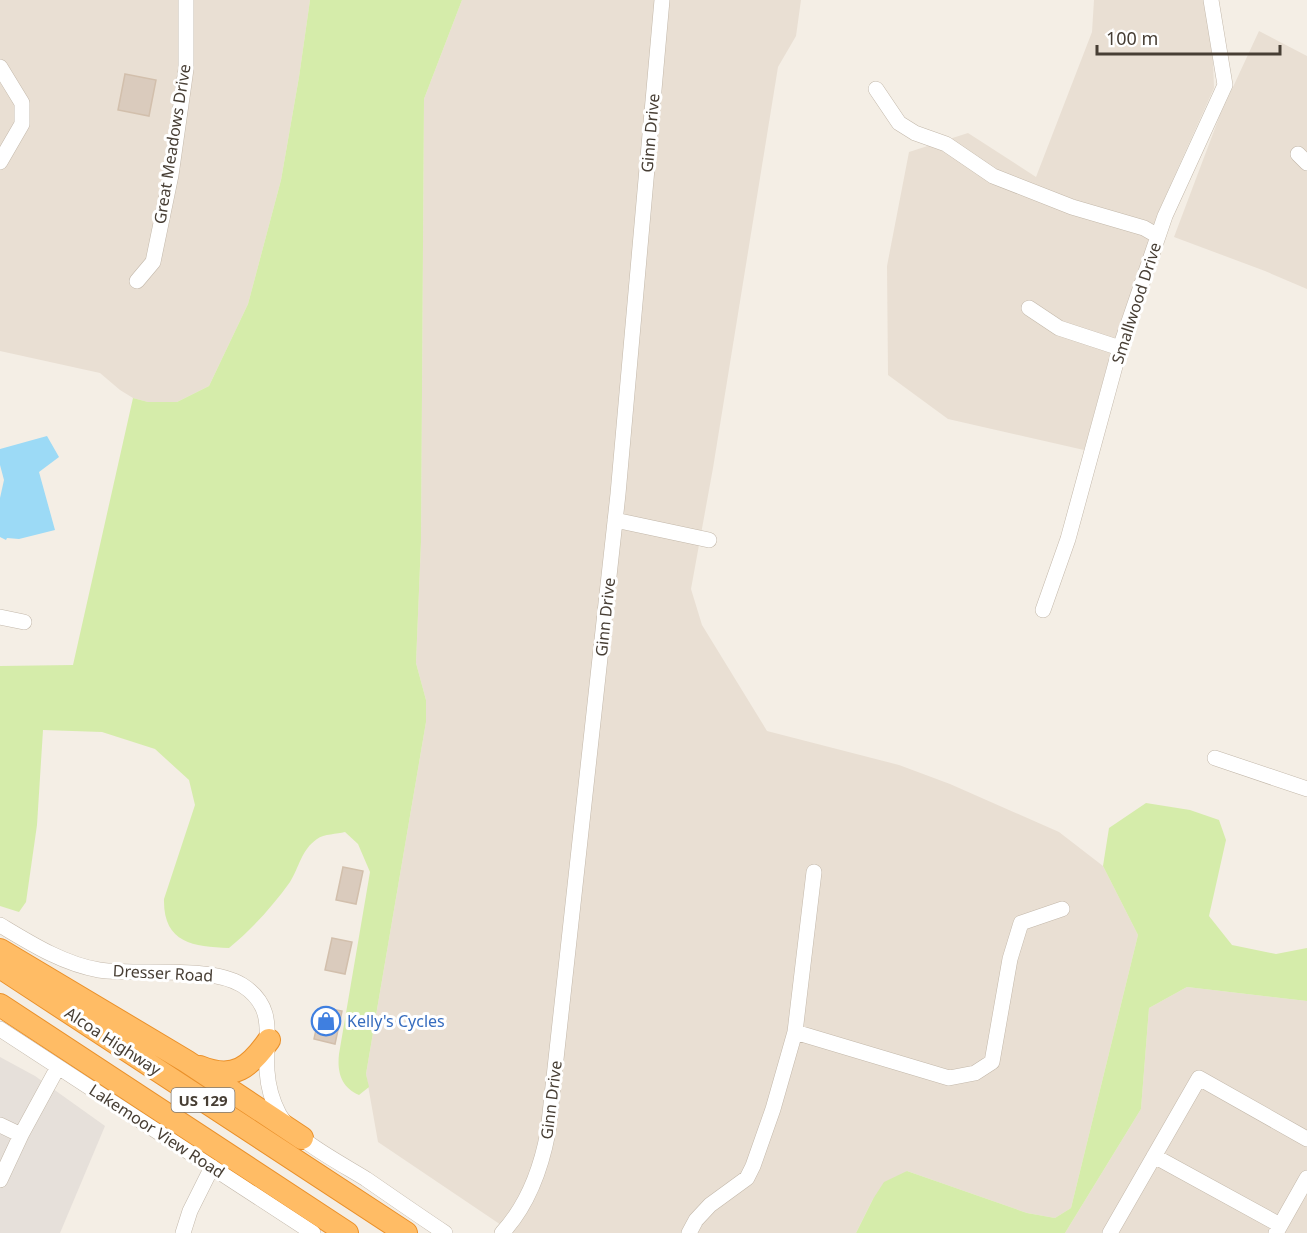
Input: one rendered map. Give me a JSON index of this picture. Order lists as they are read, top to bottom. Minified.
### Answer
{"streets":{"highway":["Alcoa Highway","US 129"],"street":["Ginn Drive","Great Meadows Drive","Smallwood Drive","Dresser Road","Lakemoor View Road"]},"places":{"shop":["Kelly's Cycles"]},"scale_bar":"100 m"}
